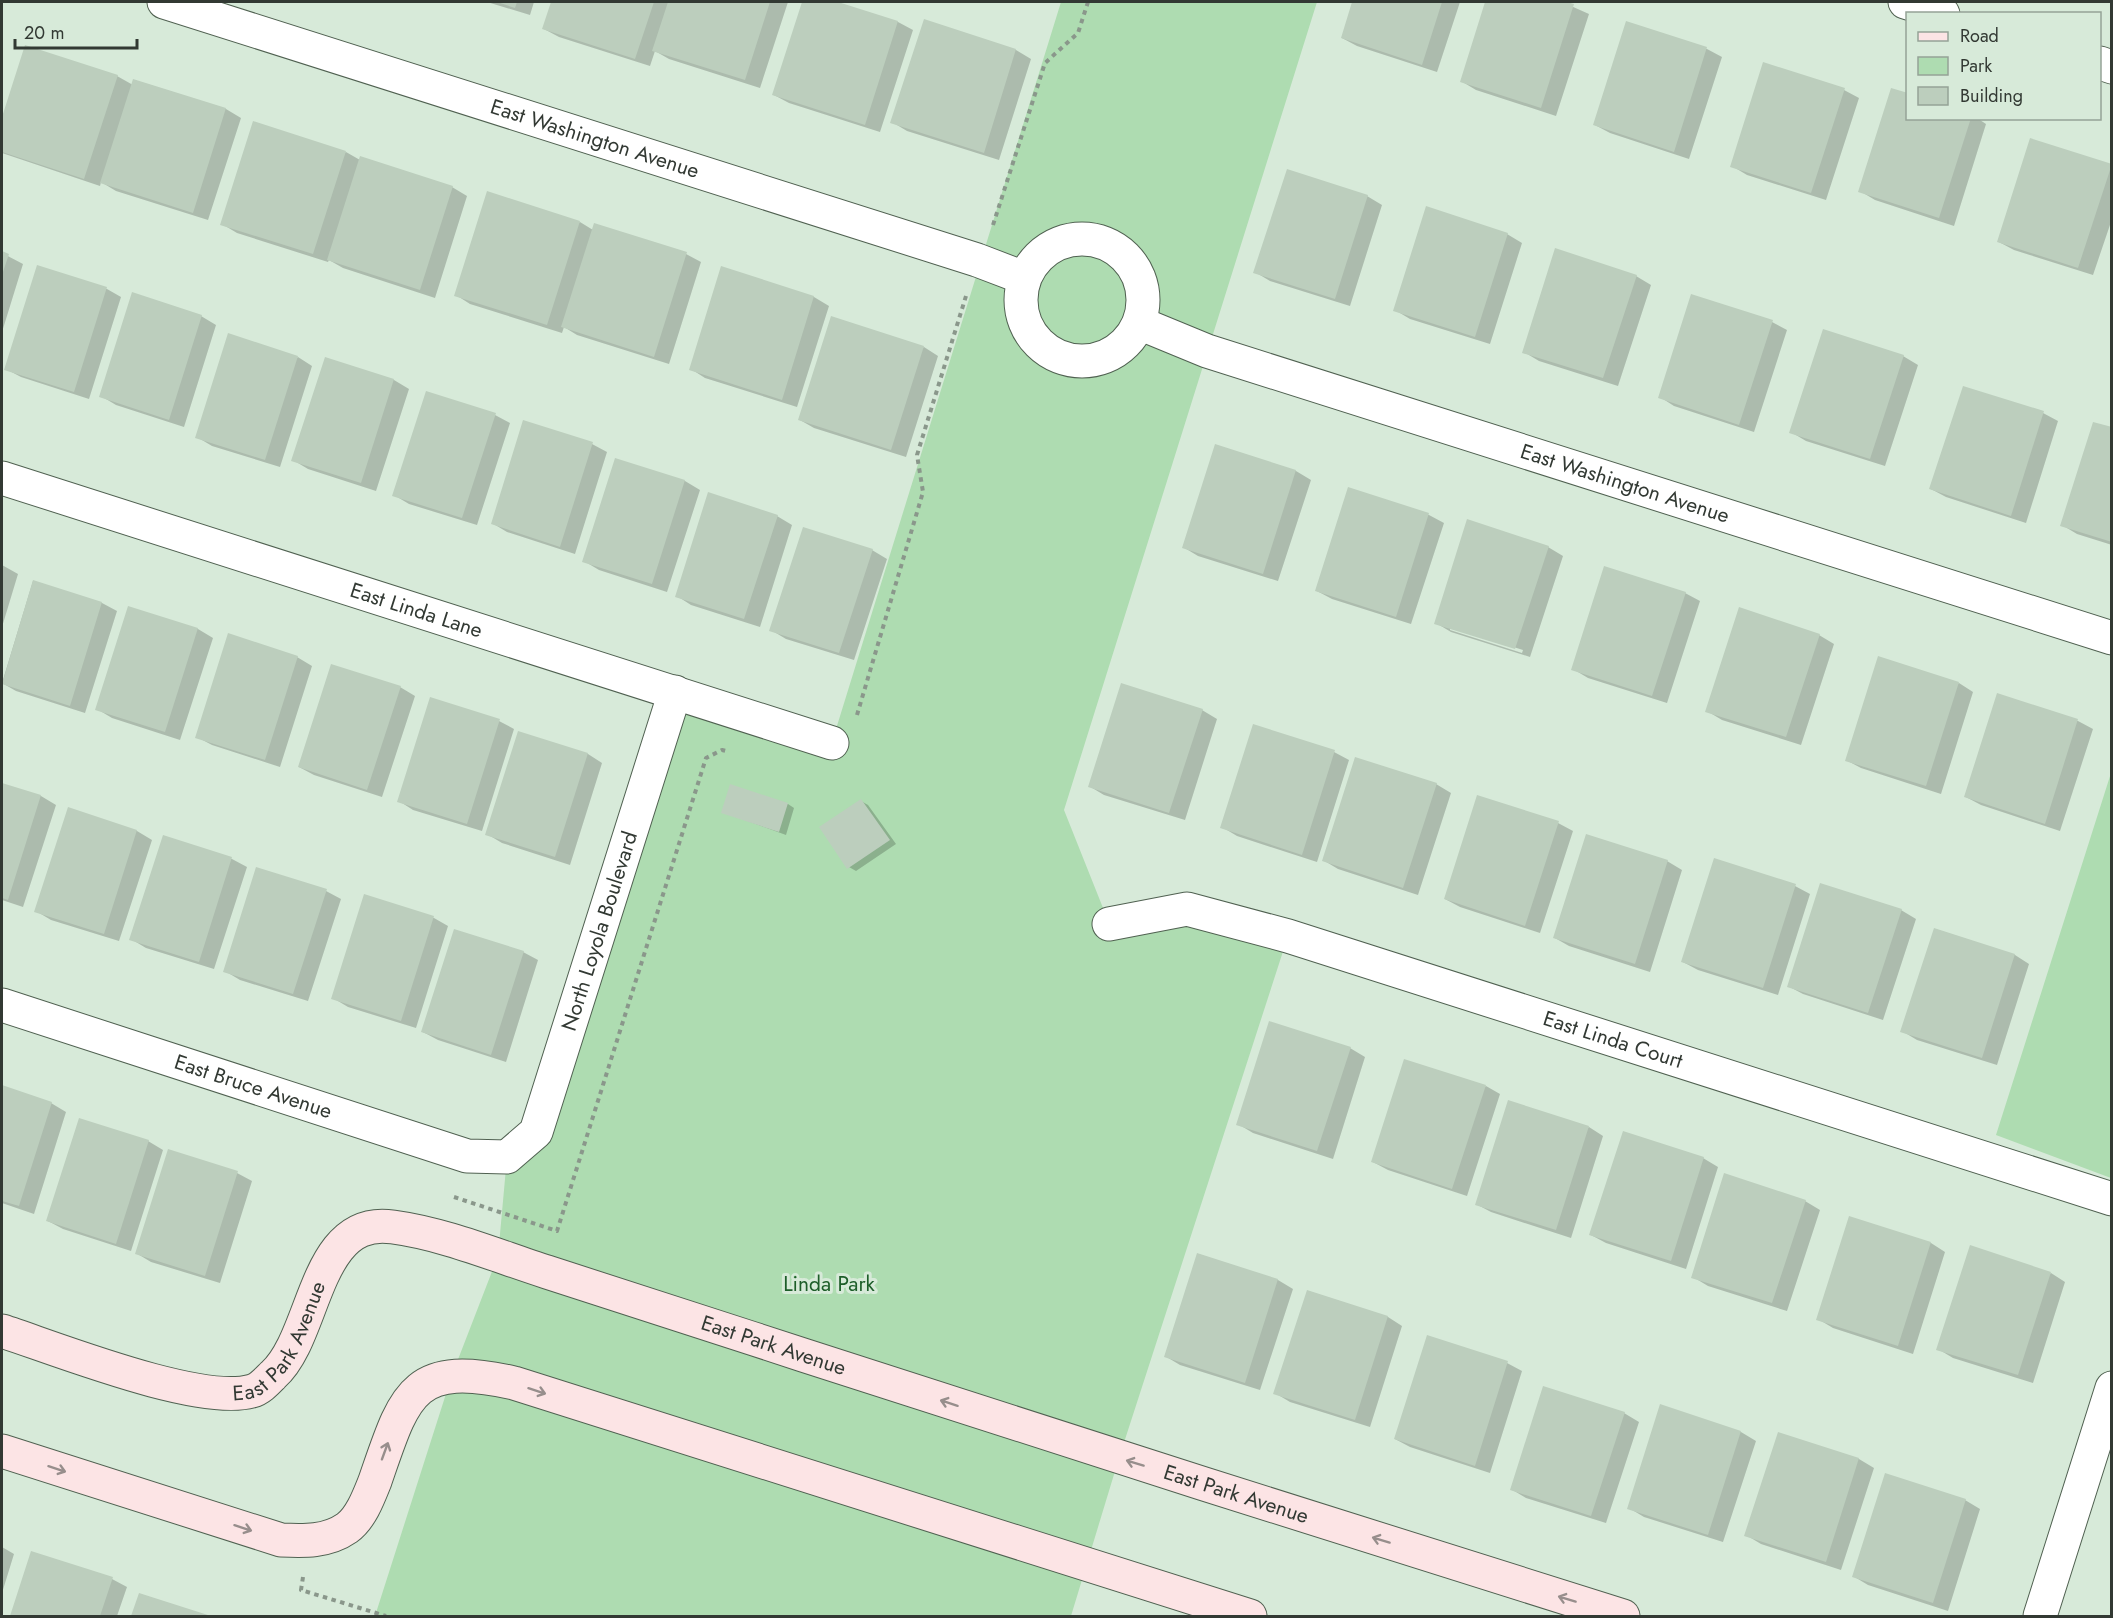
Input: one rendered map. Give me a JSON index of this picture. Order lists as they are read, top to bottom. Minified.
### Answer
{"streets":{"street":["East Washington Avenue","East Linda Lane","North Loyola Boulevard","East Linda Court","East Bruce Avenue","East Park Avenue"]},"crossings":[["East Linda Lane","North Loyola Boulevard"],["North Loyola Boulevard","East Bruce Avenue"]],"one_way":["East Park Avenue"],"parks":["Linda Park"],"legend":["Road","Park","Building"],"scale_bar":"20 m"}
